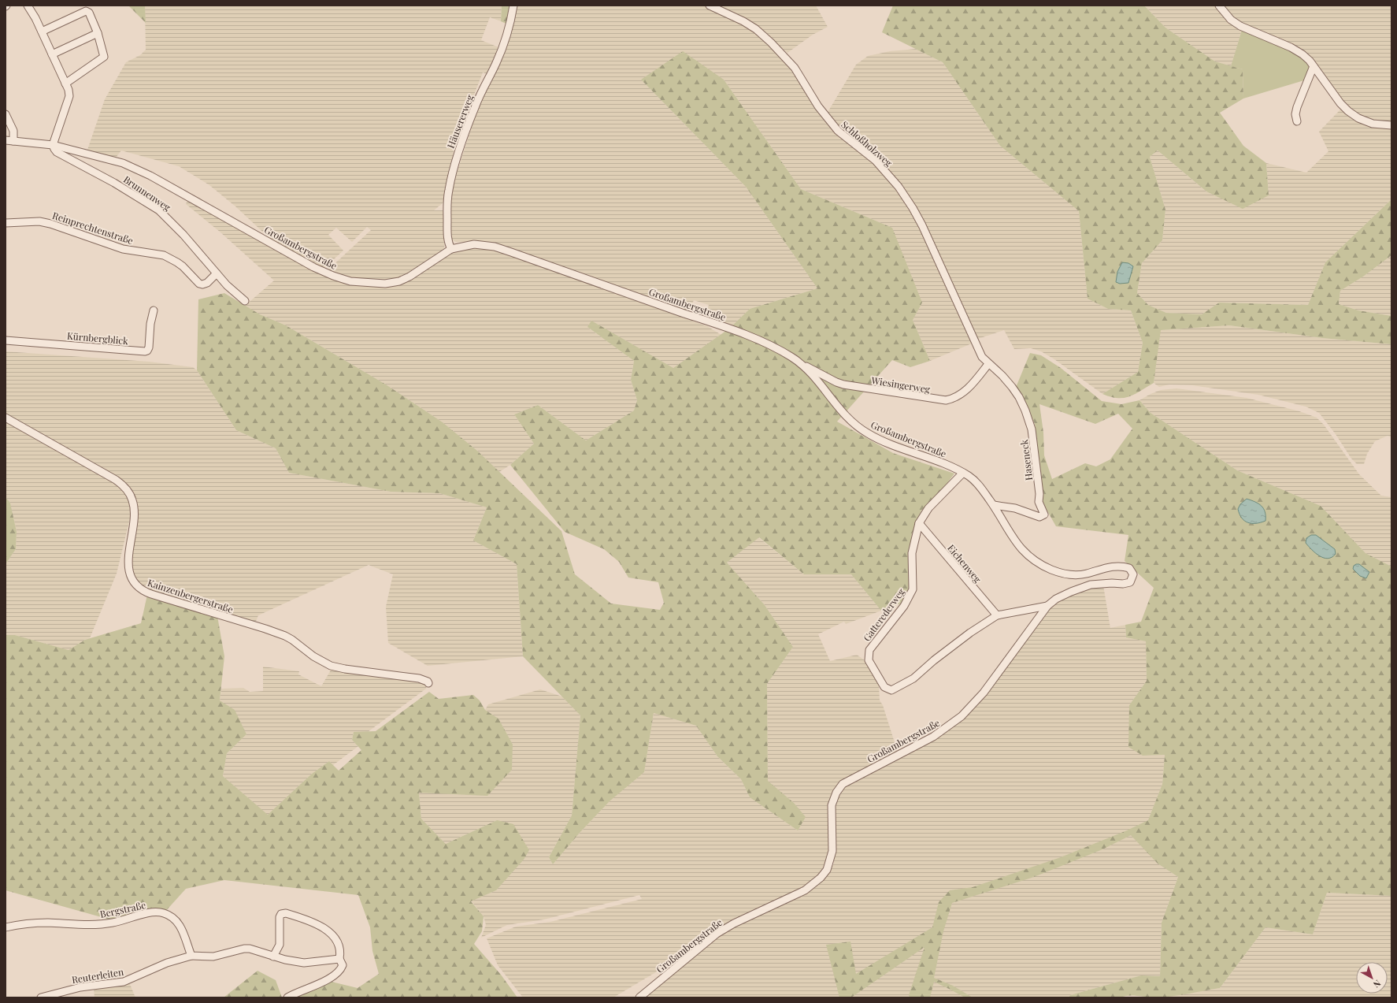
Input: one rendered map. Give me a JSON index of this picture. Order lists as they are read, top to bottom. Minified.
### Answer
{"streets":{"street":["Häusererweg","Schloßholzweg","Brunnenweg","Reinprechtenstraße","Großambergstraße","Kürnbergblick","Wiesingerweg","Haseneck","Eichenweg","Kainzenbergerstraße","Gatterederweg","Bergstraße","Reuterleiten"]},"crossings":[["Häusererweg","Großambergstraße"],["Schloßholzweg","Wiesingerweg"],["Schloßholzweg","Haseneck"],["Brunnenweg","Reinprechtenstraße"],["Brunnenweg","Großambergstraße"],["Großambergstraße","Wiesingerweg"],["Großambergstraße","Haseneck"],["Großambergstraße","Gatterederweg"],["Wiesingerweg","Haseneck"],["Eichenweg","Gatterederweg"],["Bergstraße","Reuterleiten"]],"north":"bottom right"}
